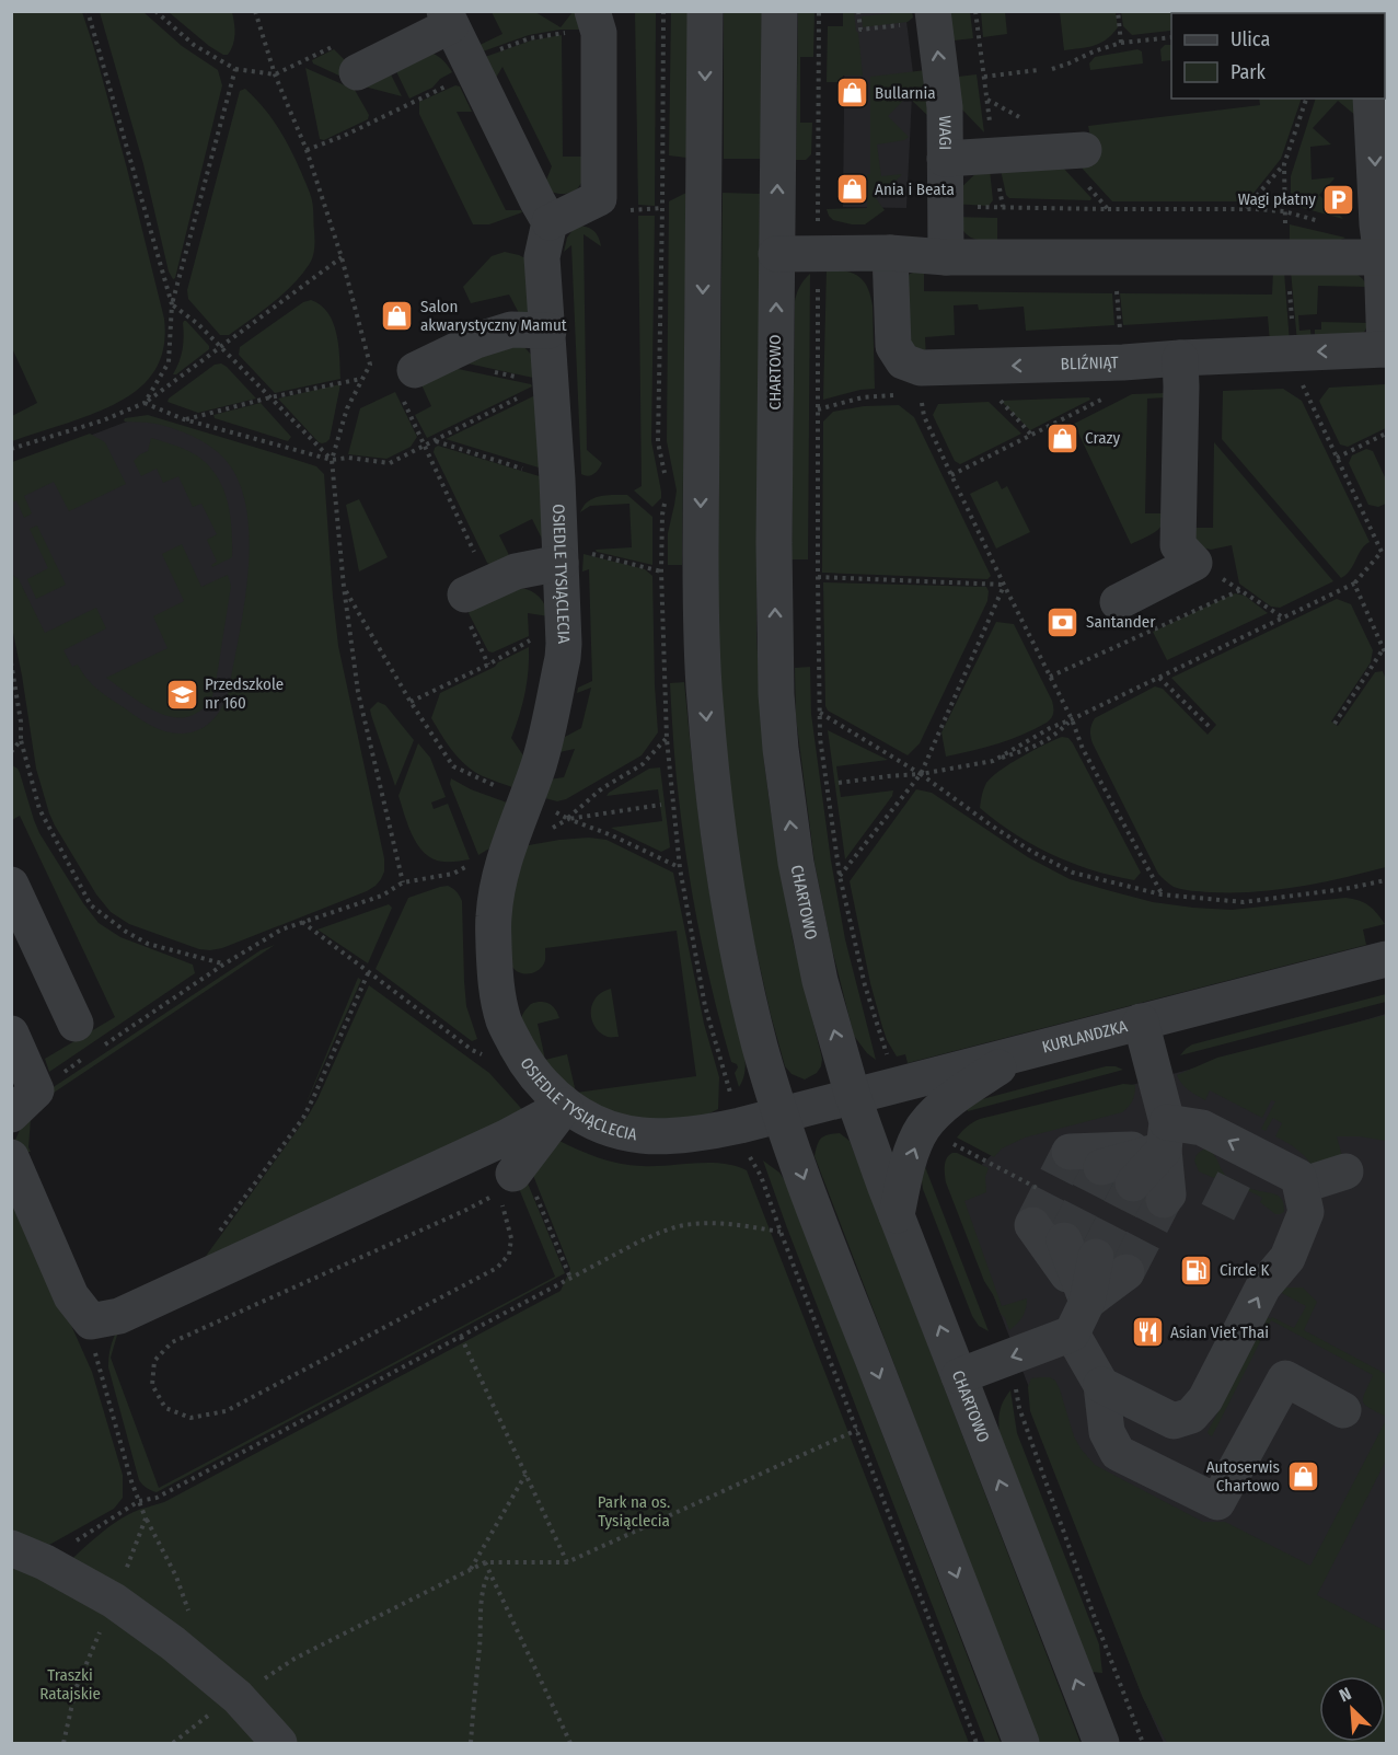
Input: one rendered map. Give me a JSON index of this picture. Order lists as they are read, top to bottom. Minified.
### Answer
{"streets":{"street":["WAGI","BLIŹNIĄT","CHARTOWO","OSIEDLE TYSIĄCLECIA","KURLANDZKA"]},"crossings":[["CHARTOWO","KURLANDZKA"],["OSIEDLE TYSIĄCLECIA","KURLANDZKA"]],"parks":["Park na os. Tysiąclecia","Traszki Ratajskie"],"places":{"shop":["Bullarnia","Ania i Beata","Salon akwarystyczny Mamut","Crazy","Autoserwis Chartowo"],"parking":["Wagi płatny"],"bank":["Santander"],"school or university":["Przedszkole nr 160"],"fuel station":["Circle K"],"restaurant":["Asian Viet Thai"]},"legend":["Ulica","Park"],"north":"top left"}
